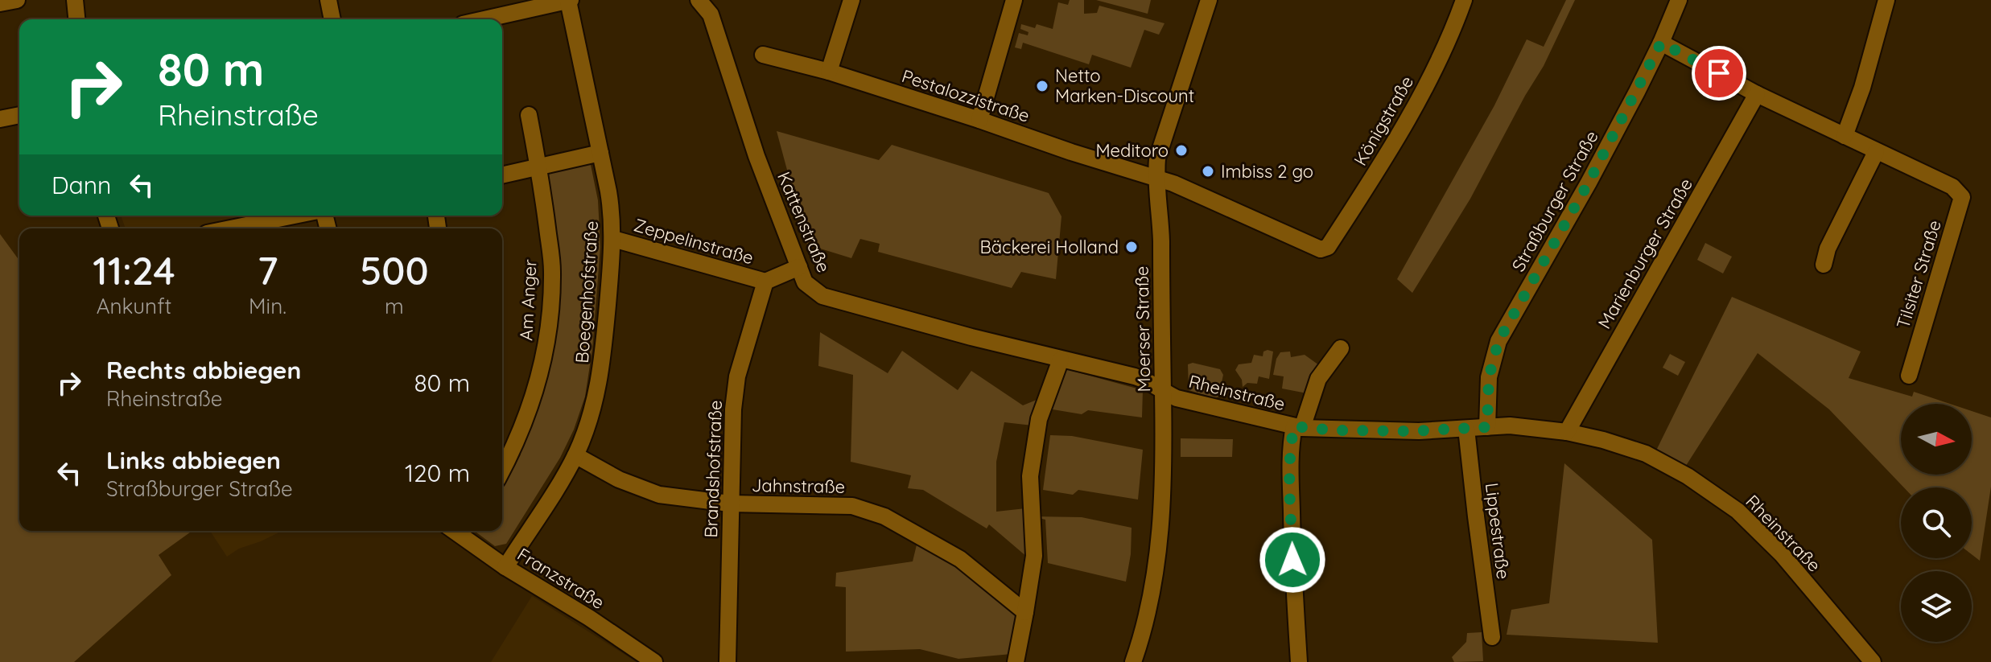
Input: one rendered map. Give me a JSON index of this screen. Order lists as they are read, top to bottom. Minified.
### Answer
{"streets":{"street":["Pestalozzistraße","Königstraße","Straßburger Straße","Kattenstraße","Zeppelinstraße","Marienburger Straße","Tilsiter Straße","Boegenhofstraße","Am Anger","Moerser Straße","Rheinstraße","Brandshofstraße","Jahnstraße","Lippestraße","Franzstraße"]},"crossings":[["Pestalozzistraße","Königstraße"],["Pestalozzistraße","Moerser Straße"],["Straßburger Straße","Rheinstraße"],["Kattenstraße","Zeppelinstraße"],["Kattenstraße","Moerser Straße"],["Kattenstraße","Rheinstraße"],["Zeppelinstraße","Boegenhofstraße"],["Zeppelinstraße","Brandshofstraße"],["Marienburger Straße","Rheinstraße"],["Boegenhofstraße","Jahnstraße"],["Boegenhofstraße","Franzstraße"],["Moerser Straße","Rheinstraße"],["Rheinstraße","Lippestraße"],["Brandshofstraße","Jahnstraße"]],"places":["Netto Marken-Discount","Meditoro","Imbiss 2 go","Bäckerei Holland"],"north":"right","page":{"turn":["80 m","Rheinstraße"],"then":"Dann","eta":["11:24","Ankunft","7","Min.","500","m"],"list":[{"name":"Rechts abbiegen","note":"Rheinstraße","value":"80 m"},{"name":"Links abbiegen","note":"Straßburger Straße","value":"120 m"}]}}
